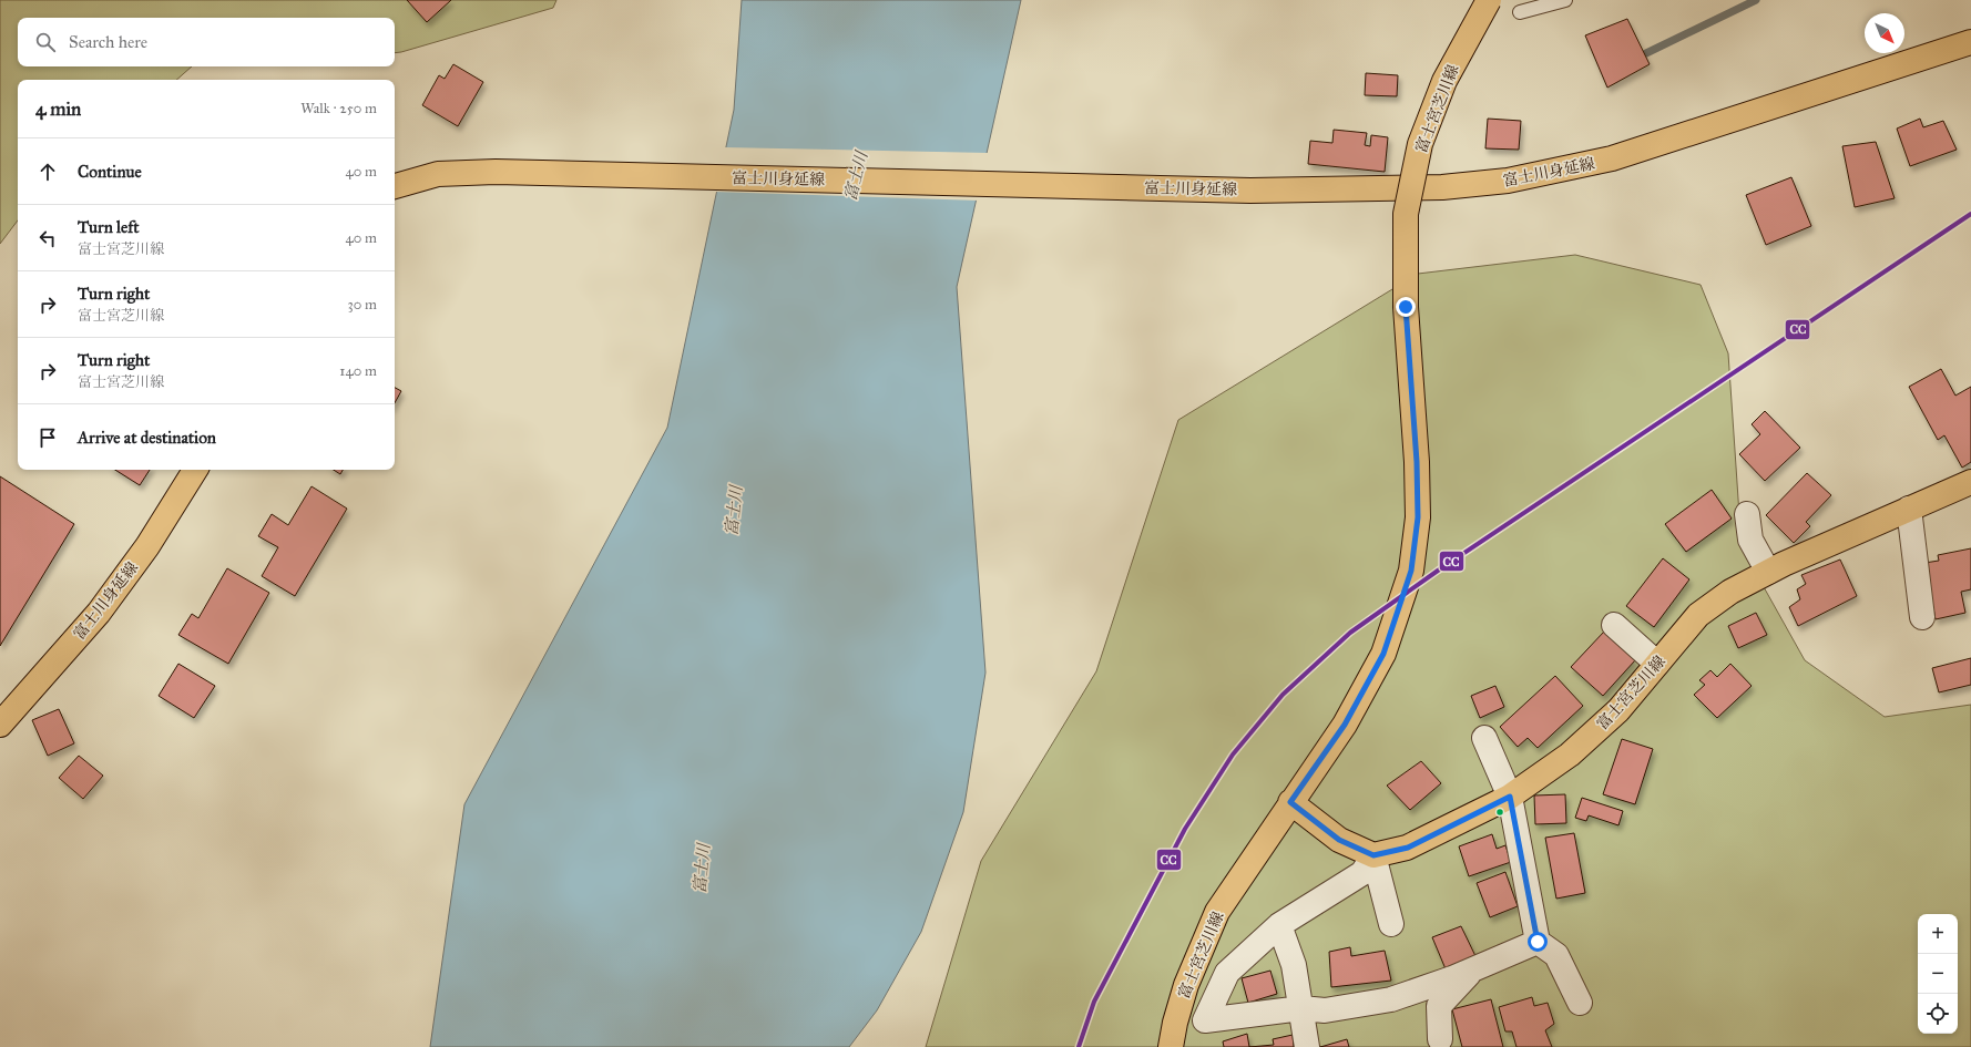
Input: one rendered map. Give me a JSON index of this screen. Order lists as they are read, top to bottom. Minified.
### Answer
{"streets":{"main road":["富士宮芝川線","富士川身延線"]},"water":["富士川"],"lines":["transit line CC"],"north":"bottom right","page":{"search":"Search here","heading":["4 min","Walk · 250 m"],"list":[["Continue","40 m"],["Turn left","富士宮芝川線","40 m"],["Turn right","富士宮芝川線","30 m"],["Turn right","富士宮芝川線","140 m"],"Arrive at destination"],"map_buttons":["+","−"]}}
